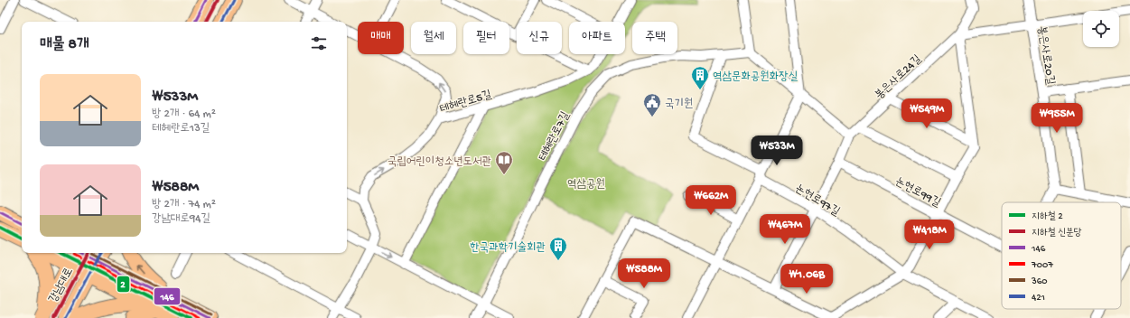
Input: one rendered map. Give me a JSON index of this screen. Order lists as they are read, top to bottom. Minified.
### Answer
{"streets":{"main road":["강남대로"],"street":["봉은사로20길","봉은사로24길","테헤란로5길","테헤란로7길","논현로99길","논현로97길"]},"crossings":[["봉은사로24길","논현로99길"],["봉은사로24길","논현로97길"],["테헤란로7길","논현로97길"]],"parks":["역삼공원"],"places":{"building":["역삼문화공원화장실","한국과학기술회관"],"public building":["국기원"],"library":["국립어린이청소년도서관"]},"lines":["metro line 신분당","transit line 146","transit line 421","metro line 2","transit line 360","transit line 7007"],"legend":["지하철 2","지하철 신분당","146","7007","360","421"],"page":{"chip":["매매","월세","필터","신규","아파트","주택"],"heading":"매물 8개","list":[{"name":"₩533M","note":"방 2개 · 64 m² · 테헤란로13길"},{"name":"₩588M","note":"방 2개 · 74 m² · 강남대로94길"}],"price":["₩549M","₩955M","₩533M","₩662M","₩467M","₩418M","₩588M","₩1.06B"]}}
